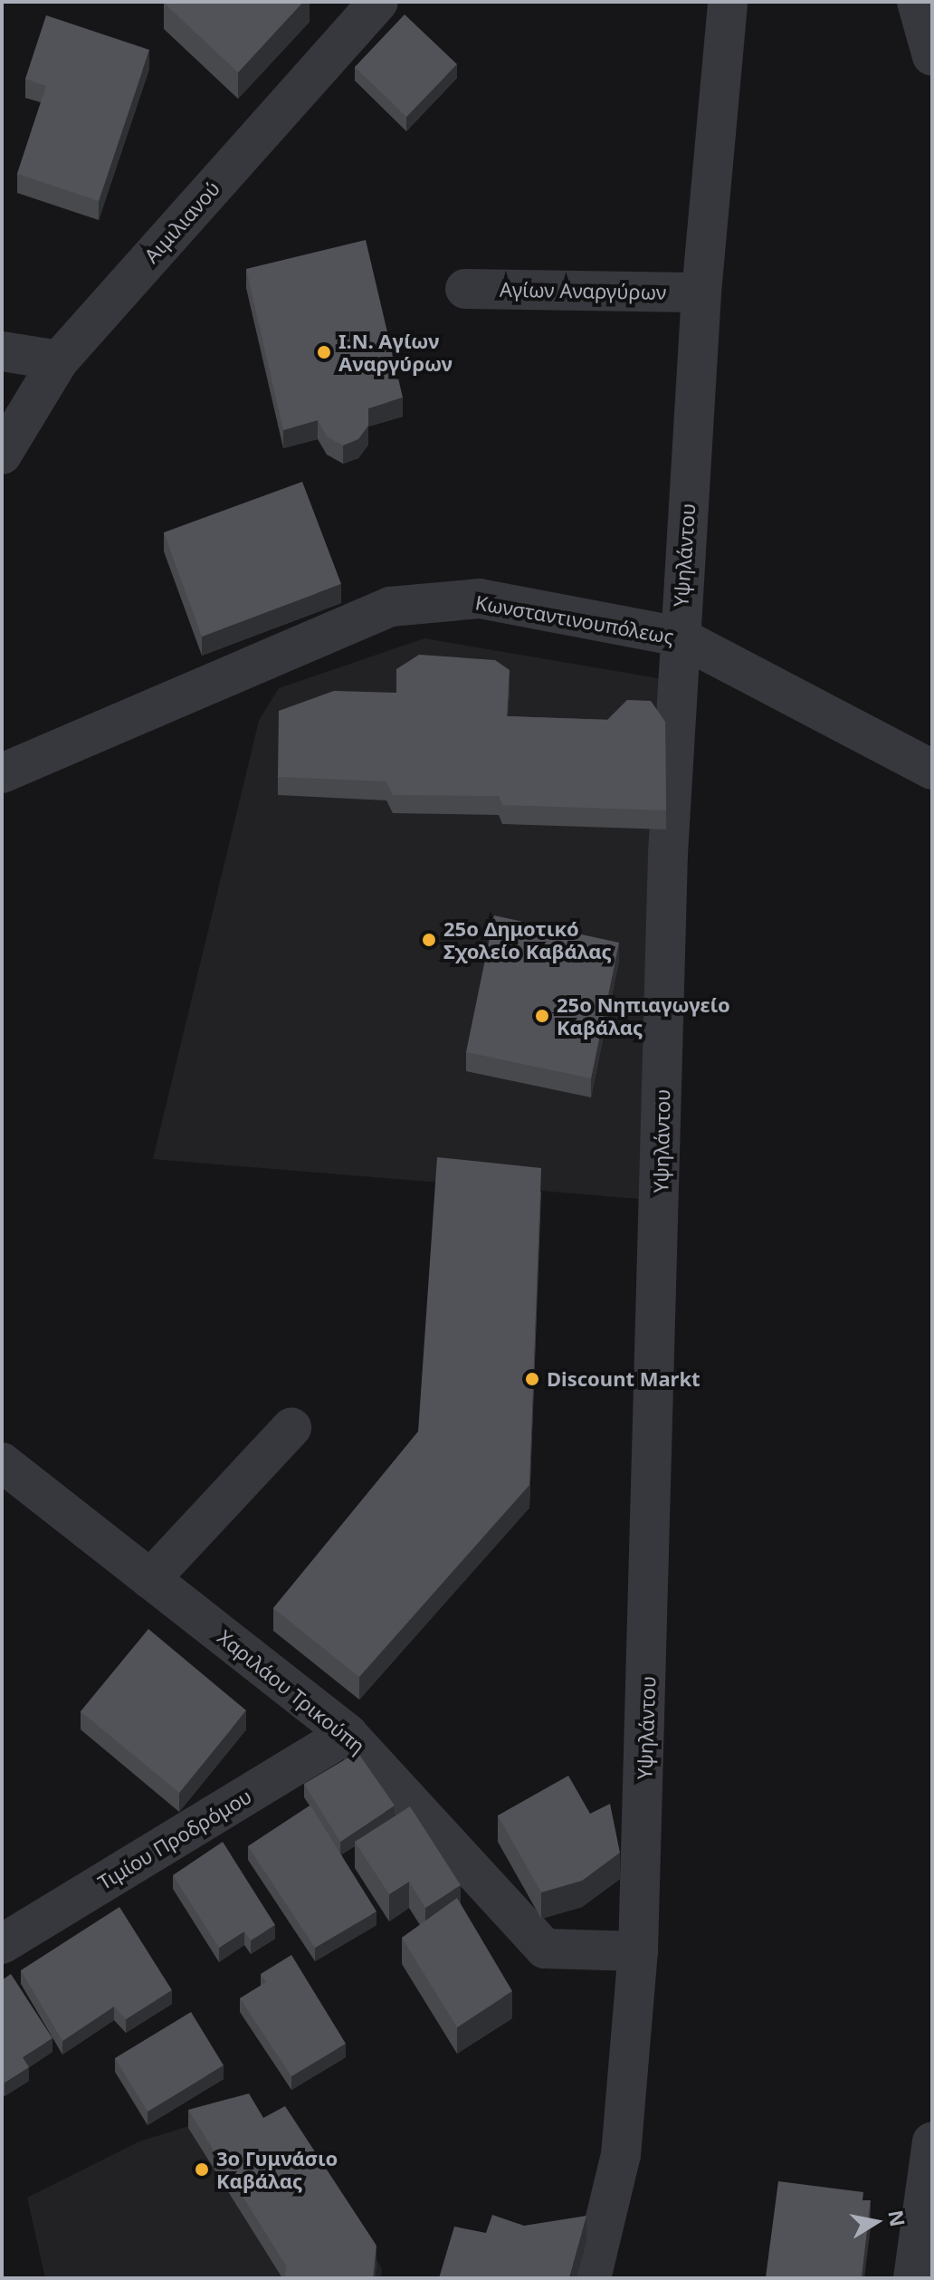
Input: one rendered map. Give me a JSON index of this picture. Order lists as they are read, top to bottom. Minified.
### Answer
{"streets":{"street":["Αιμιλιανού","Αγίων Αναργύρων","Υψηλάντου","Κωνσταντινουπόλεως","Χαριλάου Τρικούπη","Τιμίου Προδρόμου"]},"crossings":[["Αγίων Αναργύρων","Υψηλάντου"],["Υψηλάντου","Κωνσταντινουπόλεως"],["Υψηλάντου","Χαριλάου Τρικούπη"],["Χαριλάου Τρικούπη","Τιμίου Προδρόμου"]],"places":["Ι.Ν. Αγίων Αναργύρων","25ο Δημοτικό Σχολείο Καβάλας","25ο Νηπιαγωγείο Καβάλας","Discount Markt","3ο Γυμνάσιο Καβάλας"],"north":"right"}
